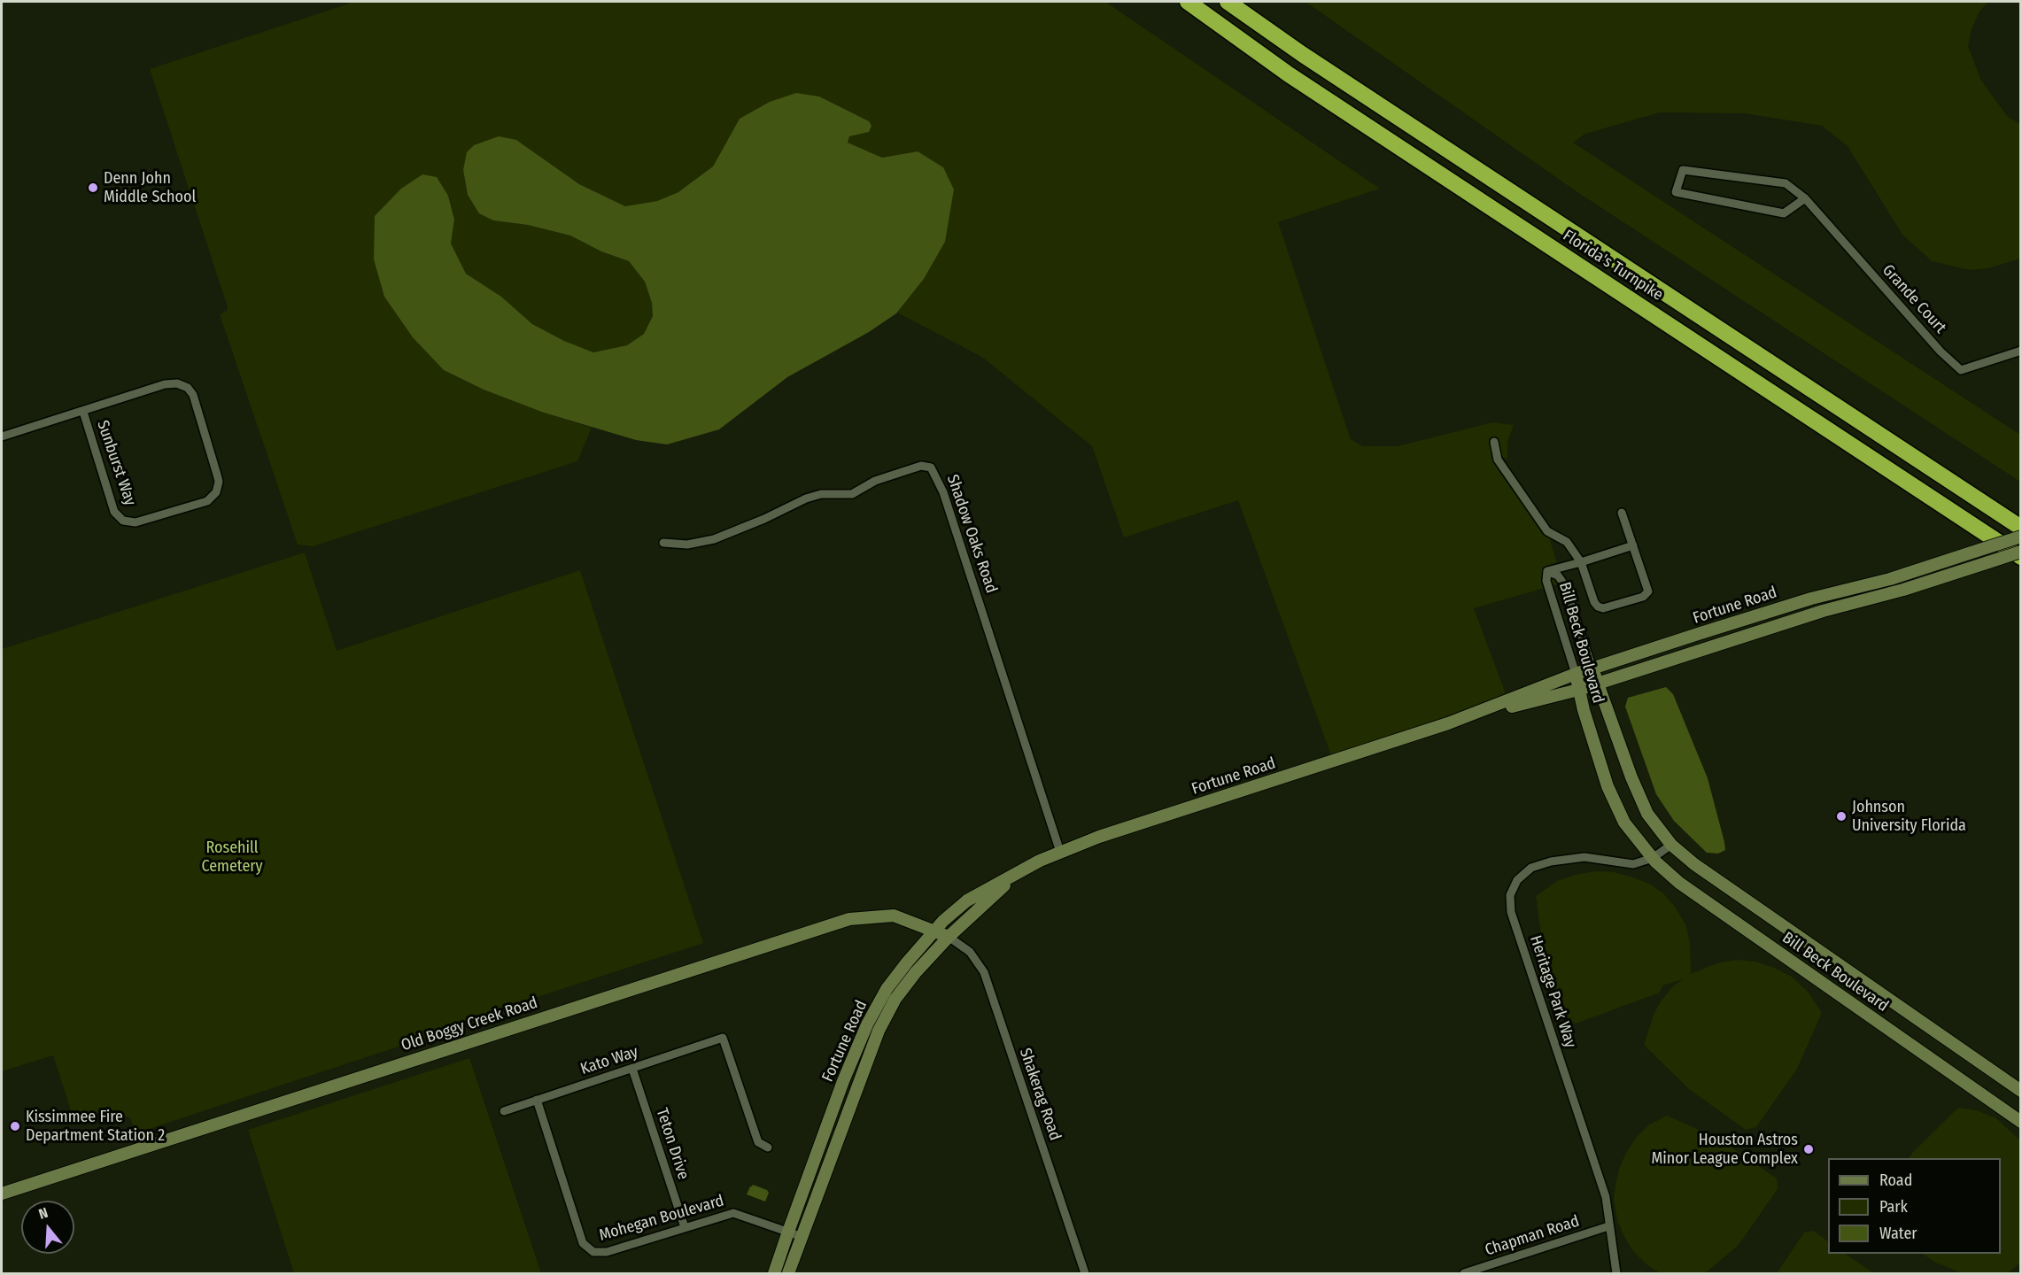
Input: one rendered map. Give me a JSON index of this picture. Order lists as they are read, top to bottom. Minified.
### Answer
{"streets":{"highway":["Florida's Turnpike"],"main road":["Fortune Road","Bill Beck Boulevard","Old Boggy Creek Road"],"street":["Grande Court","Sunburst Way","Shadow Oaks Road","Heritage Park Way","Kato Way","Shakerag Road","Teton Drive","Mohegan Boulevard","Chapman Road"]},"crossings":[["Shadow Oaks Road","Fortune Road"],["Fortune Road","Bill Beck Boulevard"],["Fortune Road","Old Boggy Creek Road"],["Fortune Road","Shakerag Road"],["Fortune Road","Mohegan Boulevard"],["Bill Beck Boulevard","Heritage Park Way"],["Heritage Park Way","Chapman Road"],["Old Boggy Creek Road","Shakerag Road"],["Kato Way","Teton Drive"],["Kato Way","Mohegan Boulevard"],["Teton Drive","Mohegan Boulevard"]],"parks":["Rosehill Cemetery"],"places":["Denn John Middle School","Johnson University Florida","Kissimmee Fire Department Station 2","Houston Astros Minor League Complex"],"legend":["Road","Park","Water"],"north":"top"}
